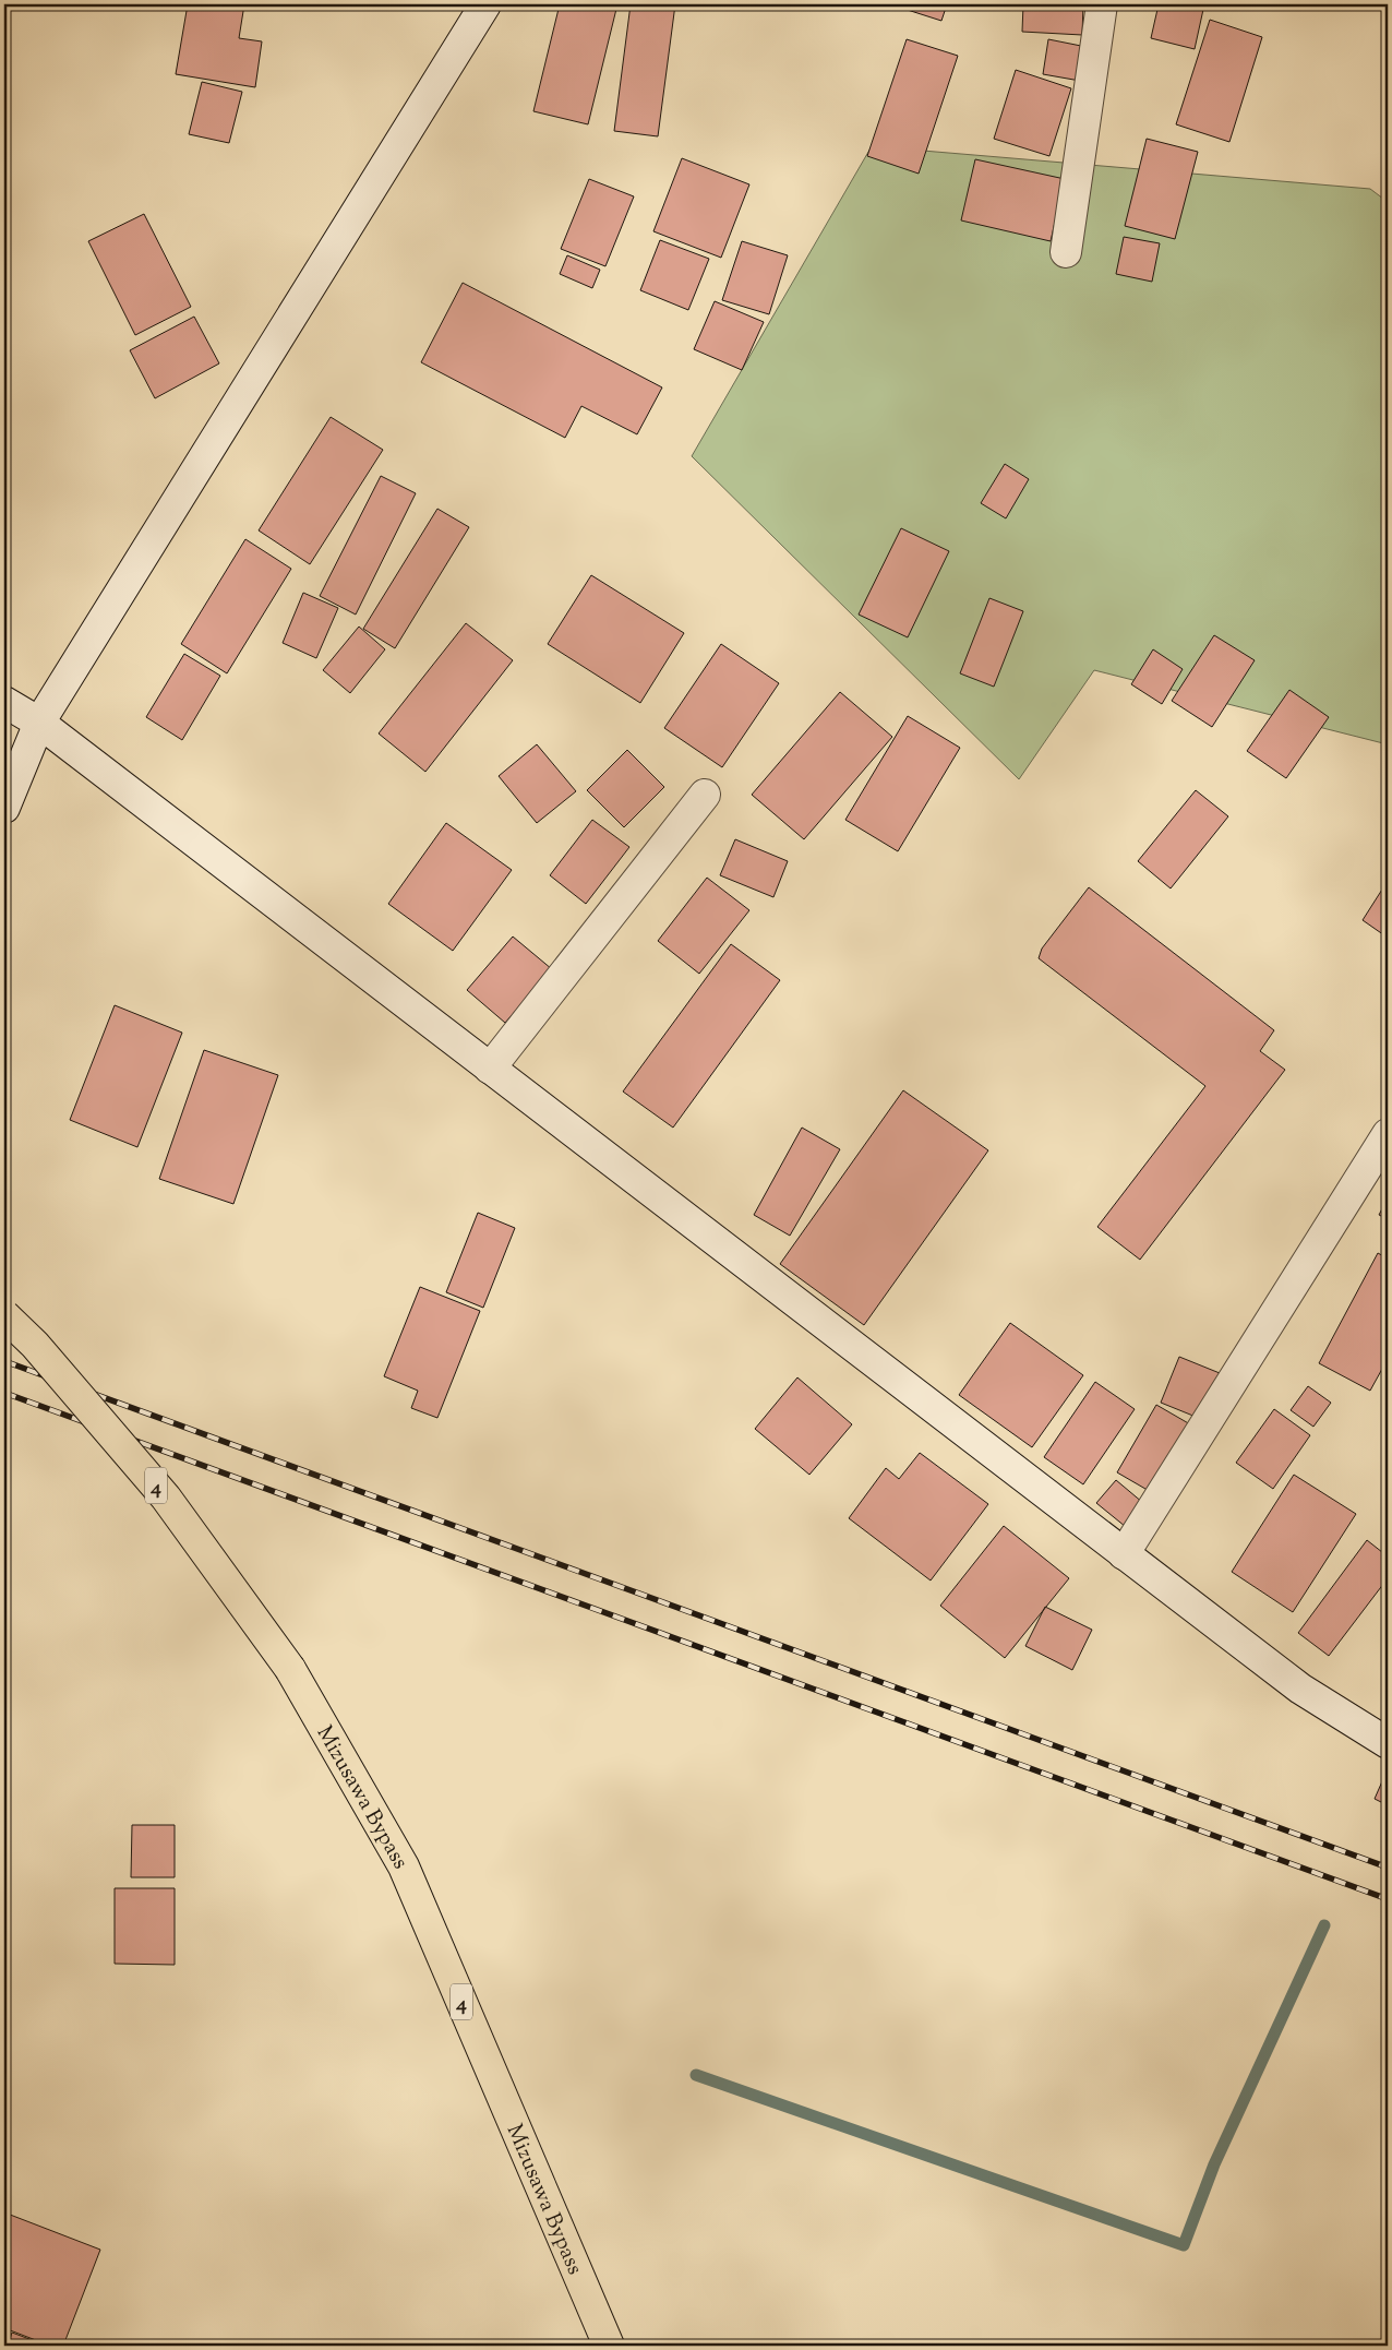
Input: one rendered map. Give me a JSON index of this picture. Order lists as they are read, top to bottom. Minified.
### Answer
{"streets":{"highway":["4","Mizusawa Bypass"]}}
